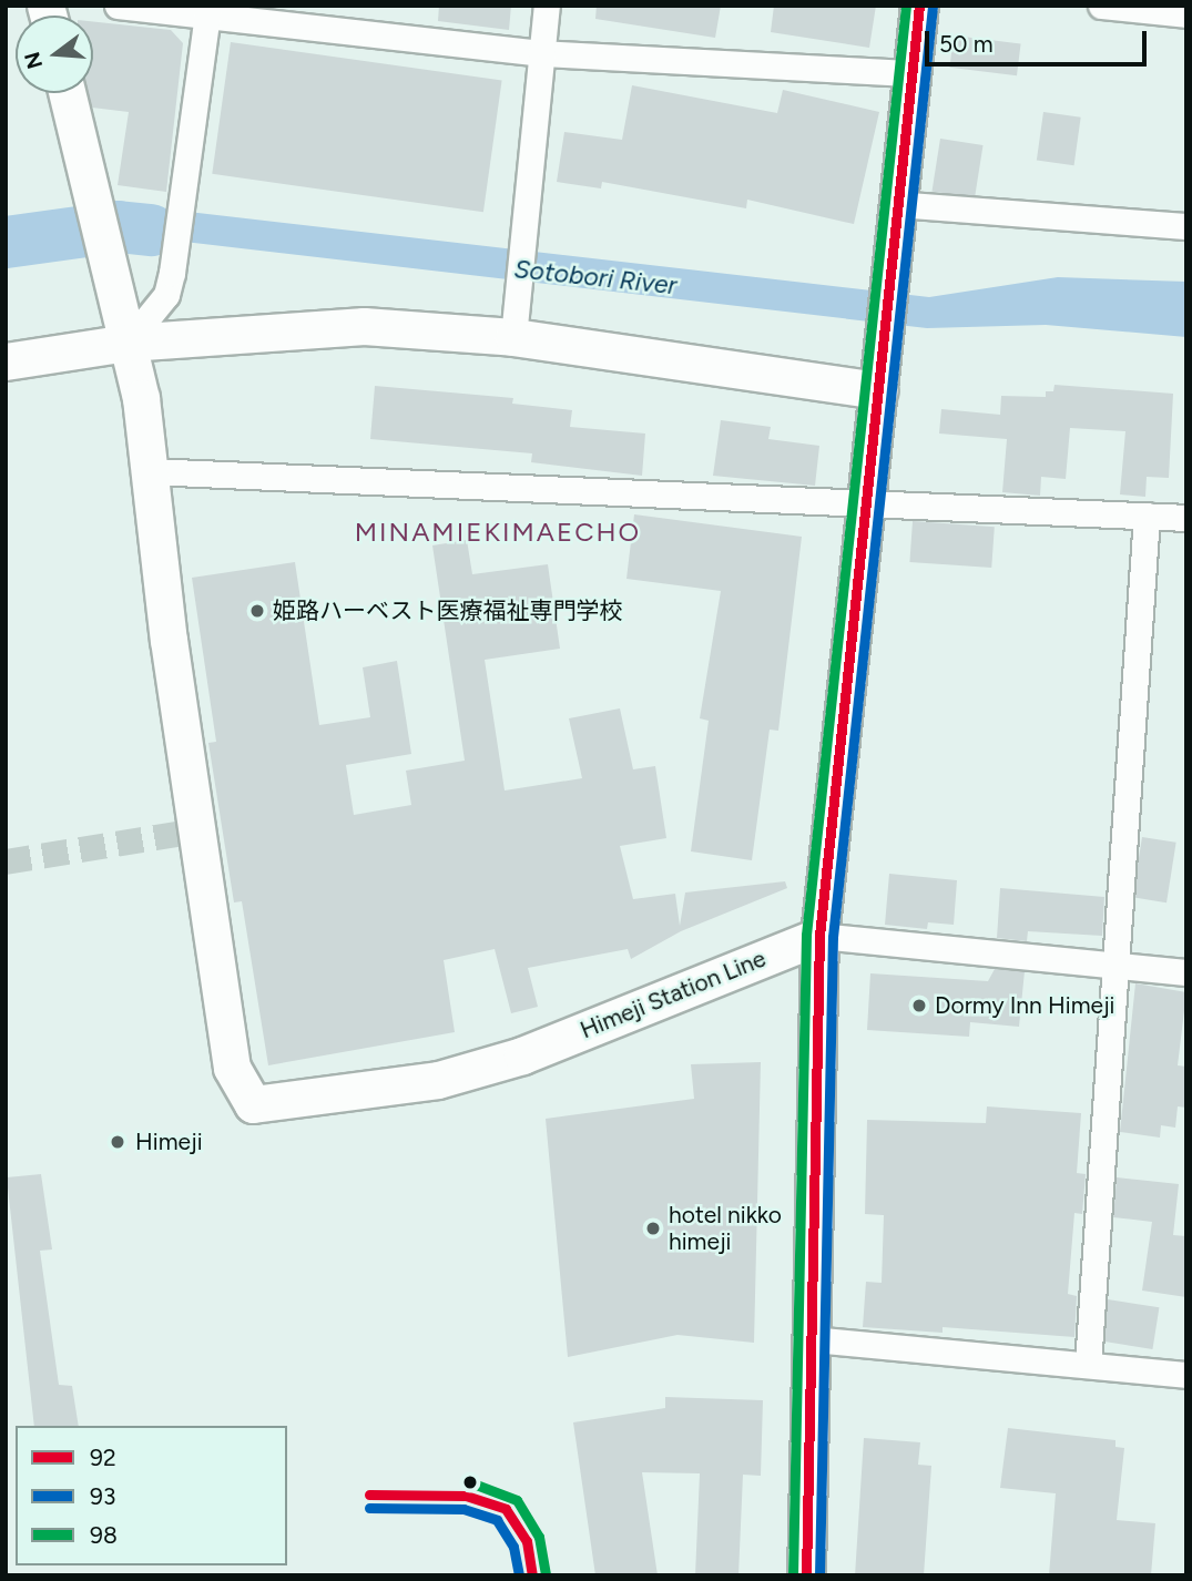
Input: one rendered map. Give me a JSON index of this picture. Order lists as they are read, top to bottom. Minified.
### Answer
{"streets":{"street":["Himeji Station Line"]},"districts":["MINAMIEKIMAECHO"],"water":["Sotobori River"],"places":["姫路ハーベスト医療福祉専門学校","Dormy Inn Himeji","Himeji","hotel nikko himeji"],"lines":["transit line 92","transit line 98","transit line 93"],"legend":["92","93","98"],"scale_bar":"50 m","north":"left"}
